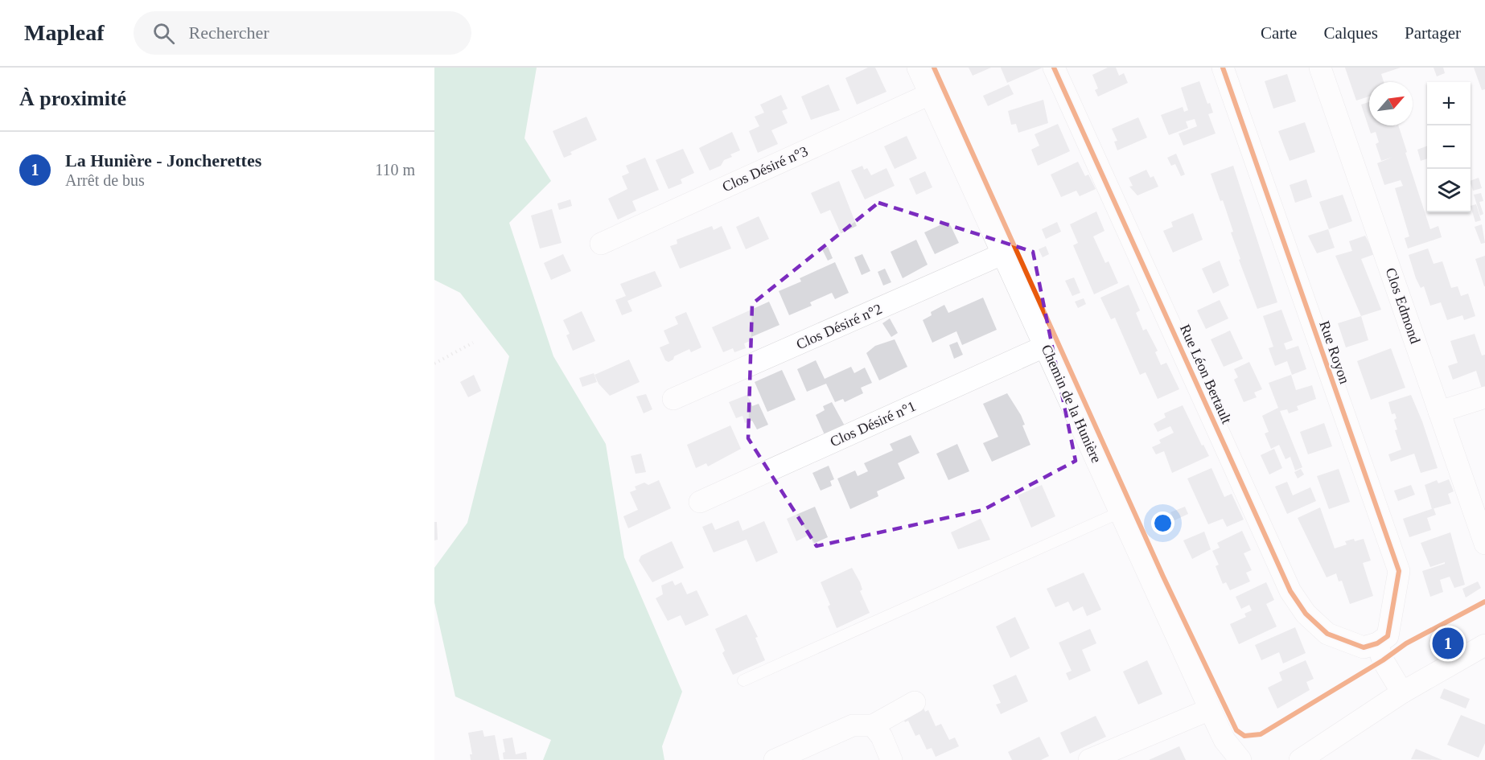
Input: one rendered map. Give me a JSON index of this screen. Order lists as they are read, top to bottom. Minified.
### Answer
{"streets":{"street":["Clos Désiré n°3","Clos Edmond","Clos Désiré n°2","Rue Royon","Rue Léon Bertault","Chemin de la Hunière","Clos Désiré n°1"]},"crossings":[["Clos Désiré n°3","Chemin de la Hunière"],["Clos Désiré n°2","Chemin de la Hunière"],["Rue Royon","Rue Léon Bertault"],["Chemin de la Hunière","Clos Désiré n°1"]],"north":"top right","page":{"header":"Mapleaf","search":"Rechercher","nav":["Carte","Calques","Partager"],"heading":"À proximité","map_buttons":["+","−"],"list":[{"mark":"1","name":"La Hunière - Joncherettes","note":"Arrêt de bus","value":"110 m"}],"pins":"1"}}
